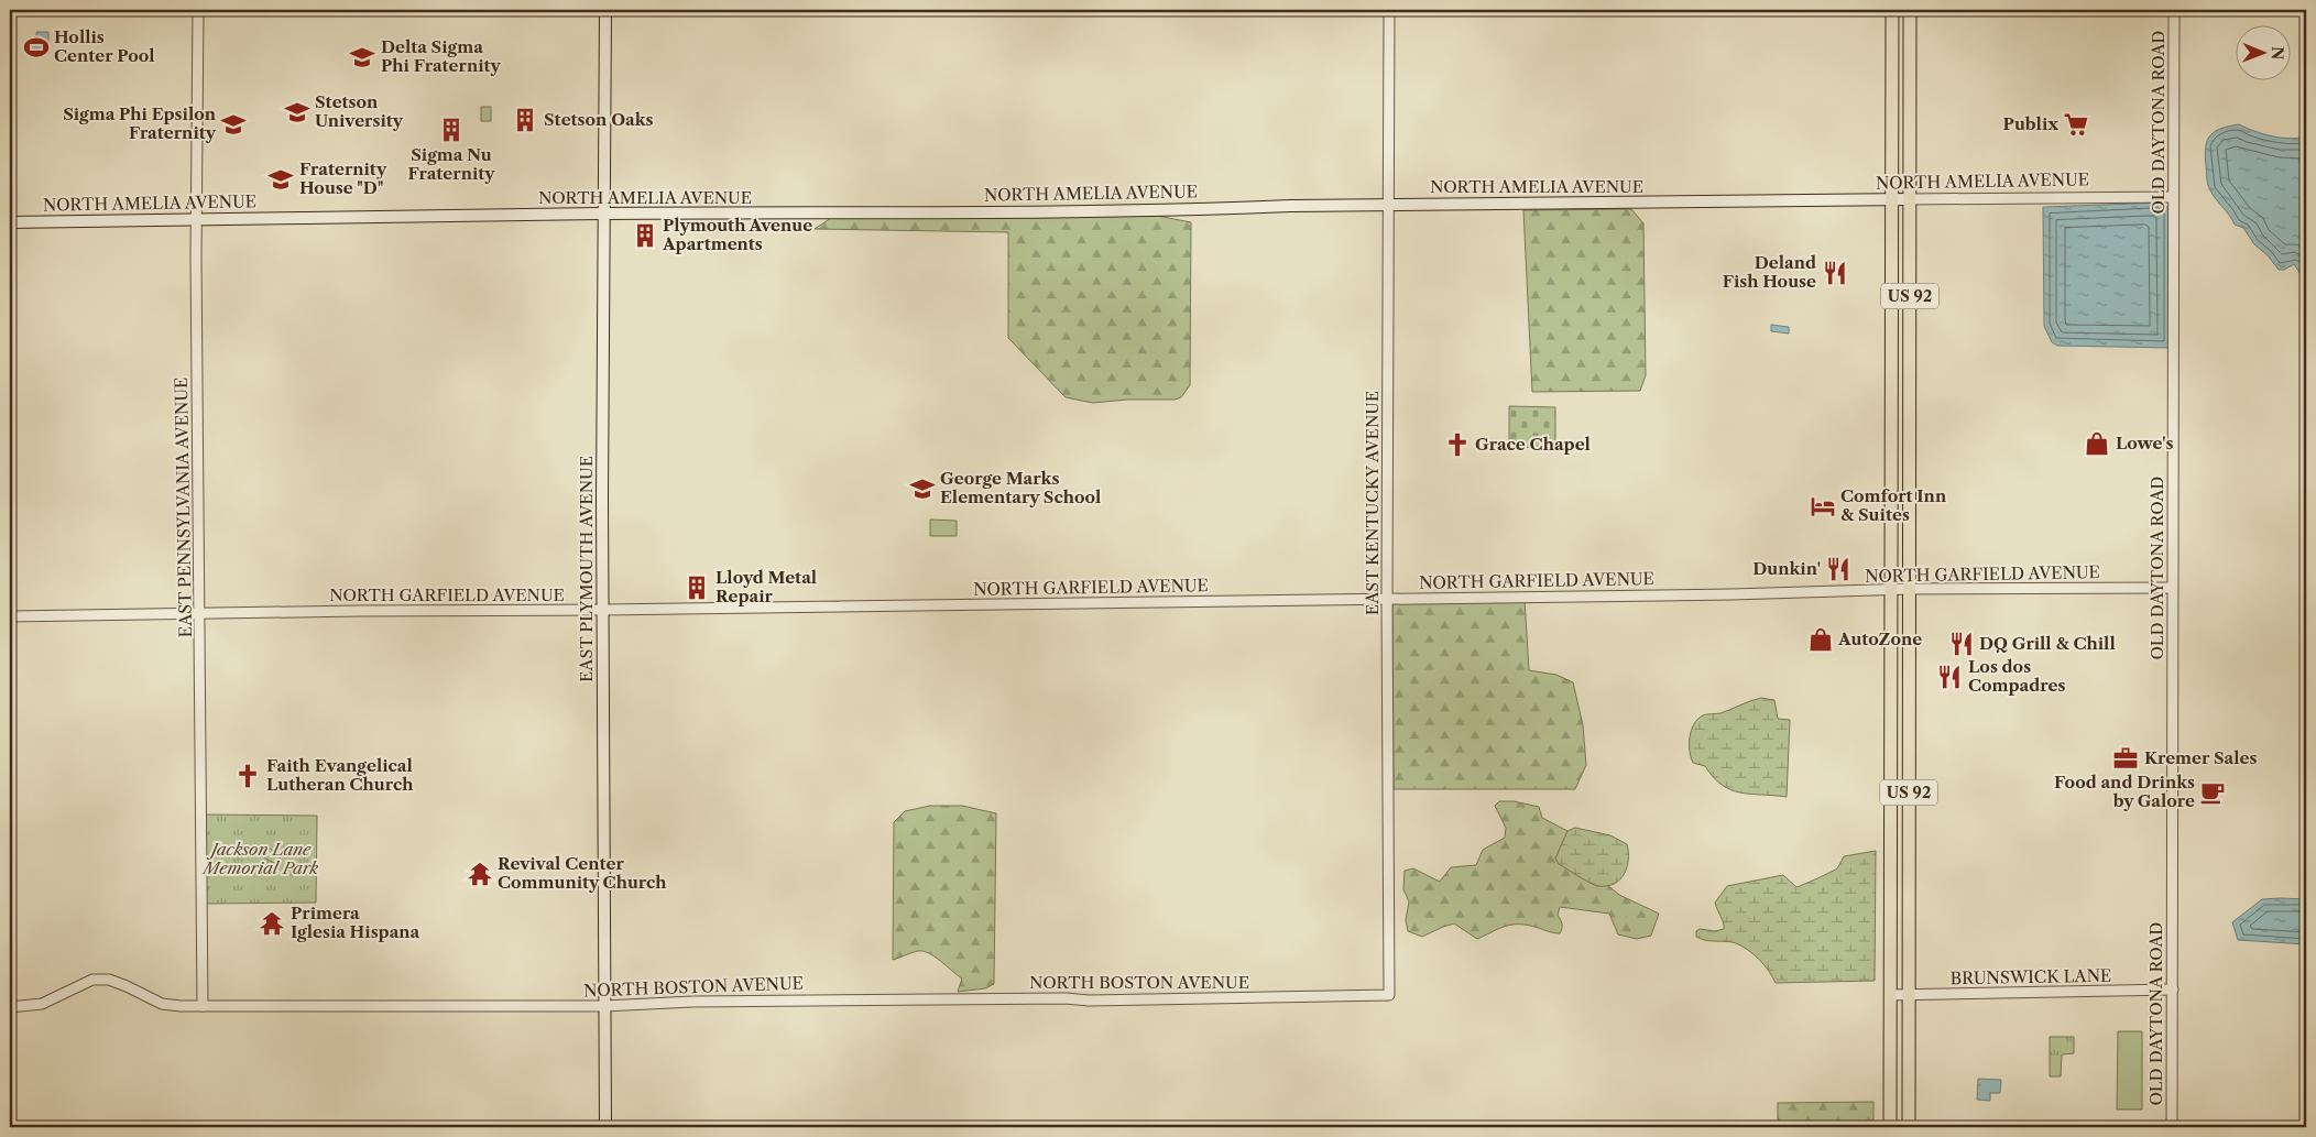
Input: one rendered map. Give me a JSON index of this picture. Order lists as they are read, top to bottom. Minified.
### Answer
{"streets":{"main road":["NORTH AMELIA AVENUE","US 92","EAST PLYMOUTH AVENUE"],"street":["OLD DAYTONA ROAD","EAST KENTUCKY AVENUE","EAST PENNSYLVANIA AVENUE","NORTH GARFIELD AVENUE","BRUNSWICK LANE","NORTH BOSTON AVENUE"]},"crossings":[["OLD DAYTONA ROAD","NORTH AMELIA AVENUE"],["OLD DAYTONA ROAD","NORTH GARFIELD AVENUE"],["OLD DAYTONA ROAD","BRUNSWICK LANE"],["NORTH AMELIA AVENUE","US 92"],["NORTH AMELIA AVENUE","EAST KENTUCKY AVENUE"],["NORTH AMELIA AVENUE","EAST PENNSYLVANIA AVENUE"],["NORTH AMELIA AVENUE","EAST PLYMOUTH AVENUE"],["US 92","NORTH GARFIELD AVENUE"],["US 92","BRUNSWICK LANE"],["EAST KENTUCKY AVENUE","NORTH GARFIELD AVENUE"],["EAST KENTUCKY AVENUE","NORTH BOSTON AVENUE"],["EAST PENNSYLVANIA AVENUE","NORTH GARFIELD AVENUE"],["EAST PENNSYLVANIA AVENUE","NORTH BOSTON AVENUE"],["EAST PLYMOUTH AVENUE","NORTH GARFIELD AVENUE"],["EAST PLYMOUTH AVENUE","NORTH BOSTON AVENUE"]],"parks":["Jackson Lane Memorial Park"],"places":{"sports":["Hollis Center Pool"],"school or university":["Delta Sigma Phi Fraternity","Stetson University","Sigma Phi Epsilon Fraternity","Fraternity House \"D\"","George Marks Elementary School"],"building":["Stetson Oaks","Sigma Nu Fraternity","Plymouth Avenue Apartments","Lloyd Metal Repair"],"supermarket":["Publix"],"restaurant":["Deland Fish House","Dunkin'","DQ Grill & Chill","Los dos Compadres"],"shop":["Lowe's","AutoZone"],"church":["Grace Chapel","Faith Evangelical Lutheran Church"],"hotel":["Comfort Inn & Suites"],"office":["Kremer Sales"],"cafe":["Food and Drinks by Galore"],"temple":["Revival Center Community Church","Primera Iglesia Hispana"]},"north":"right"}
